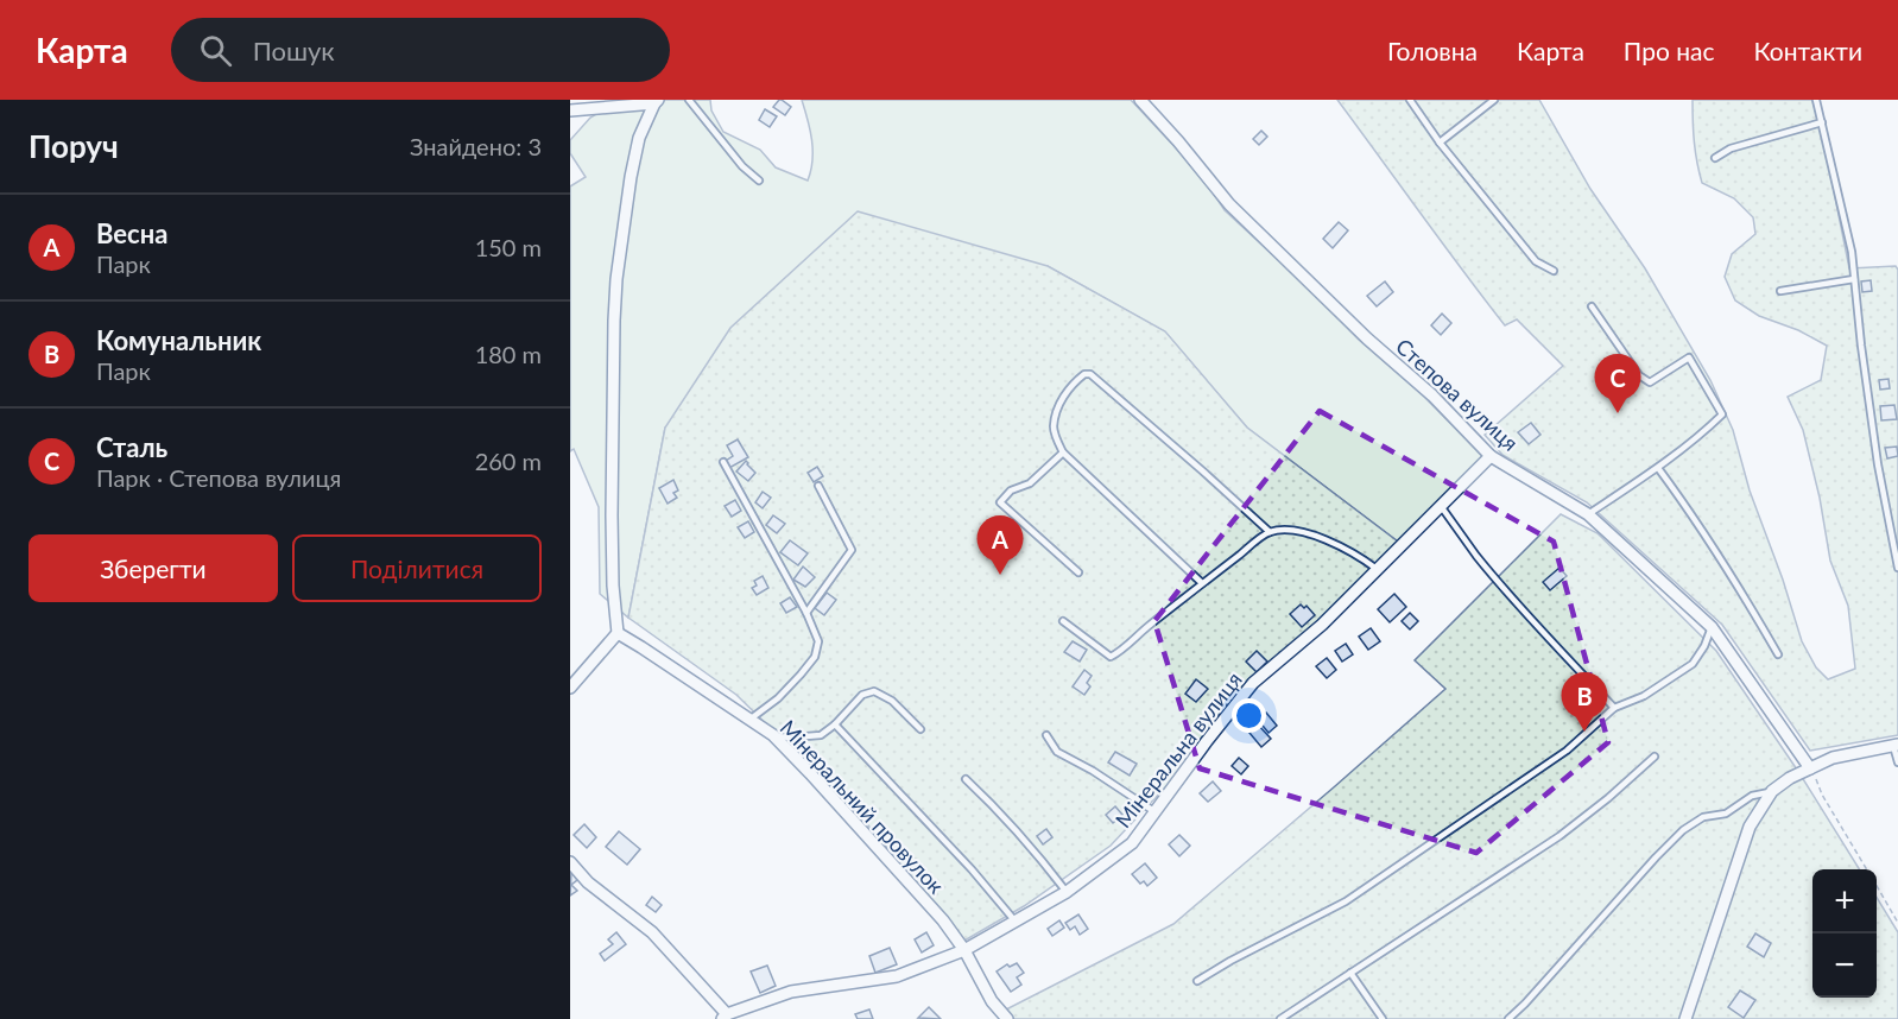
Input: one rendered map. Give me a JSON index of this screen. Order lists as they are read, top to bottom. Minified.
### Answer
{"streets":{"street":["Степова вулиця","Мінеральна вулиця","Мінеральний провулок"]},"crossings":[["Степова вулиця","Мінеральна вулиця"],["Мінеральна вулиця","Мінеральний провулок"]],"page":{"header":"Карта","search":"Пошук","nav":["Головна","Карта","Про нас","Контакти"],"heading":["Поруч","Знайдено: 3"],"list":[{"mark":"A","name":"Весна","note":"Парк","value":"150 m"},{"mark":"B","name":"Комунальник","note":"Парк","value":"180 m"},{"mark":"C","name":"Сталь","note":"Парк · Степова вулиця","value":"260 m"}],"pins":["C","A","B"],"buttons":["Зберегти","Поділитися"],"map_buttons":["+","−"]}}
